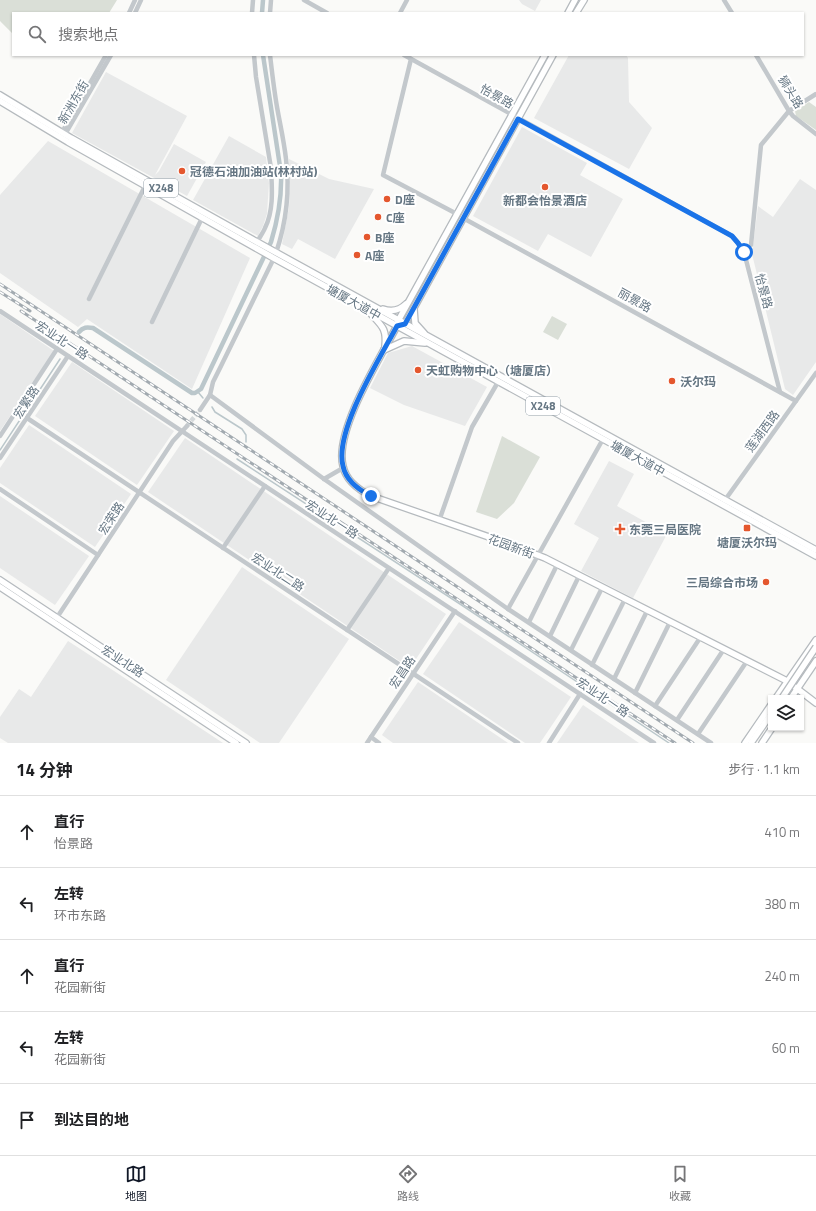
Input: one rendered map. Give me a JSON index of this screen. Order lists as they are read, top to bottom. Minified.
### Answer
{"streets":{"main road":["X248","塘厦大道中","花园新街","宏业北路"],"street":["狮头路","怡景路","新洲东街","丽景路","宏业北一路","宏繁路","莲湖西路","宏荣路","宏业北二路","宏昌路"]},"crossings":[["怡景路","丽景路"],["新洲东街","X248"],["新洲东街","塘厦大道中"],["X248","塘厦大道中"],["丽景路","莲湖西路"],["塘厦大道中","莲湖西路"],["宏业北一路","宏繁路"],["宏业北一路","宏荣路"],["宏业北一路","宏昌路"],["宏繁路","宏业北二路"],["宏荣路","宏业北二路"],["宏荣路","宏业北路"],["宏业北二路","宏昌路"]],"places":{"other":["冠德石油加油站(林村站)","新都会怡景酒店","D座","C座","B座","A座","天虹购物中心（塘厦店）","沃尔玛","三局综合市场"],"transit":["塘厦沃尔玛"],"health":["东莞三局医院"]},"page":{"search":"搜索地点","heading":["14 分钟","步行 · 1.1 km"],"list":[["直行","怡景路","410 m"],["左转","环市东路","380 m"],["直行","花园新街","240 m"],["左转","花园新街","60 m"],"到达目的地"],"nav":["地图","路线","收藏"]}}
